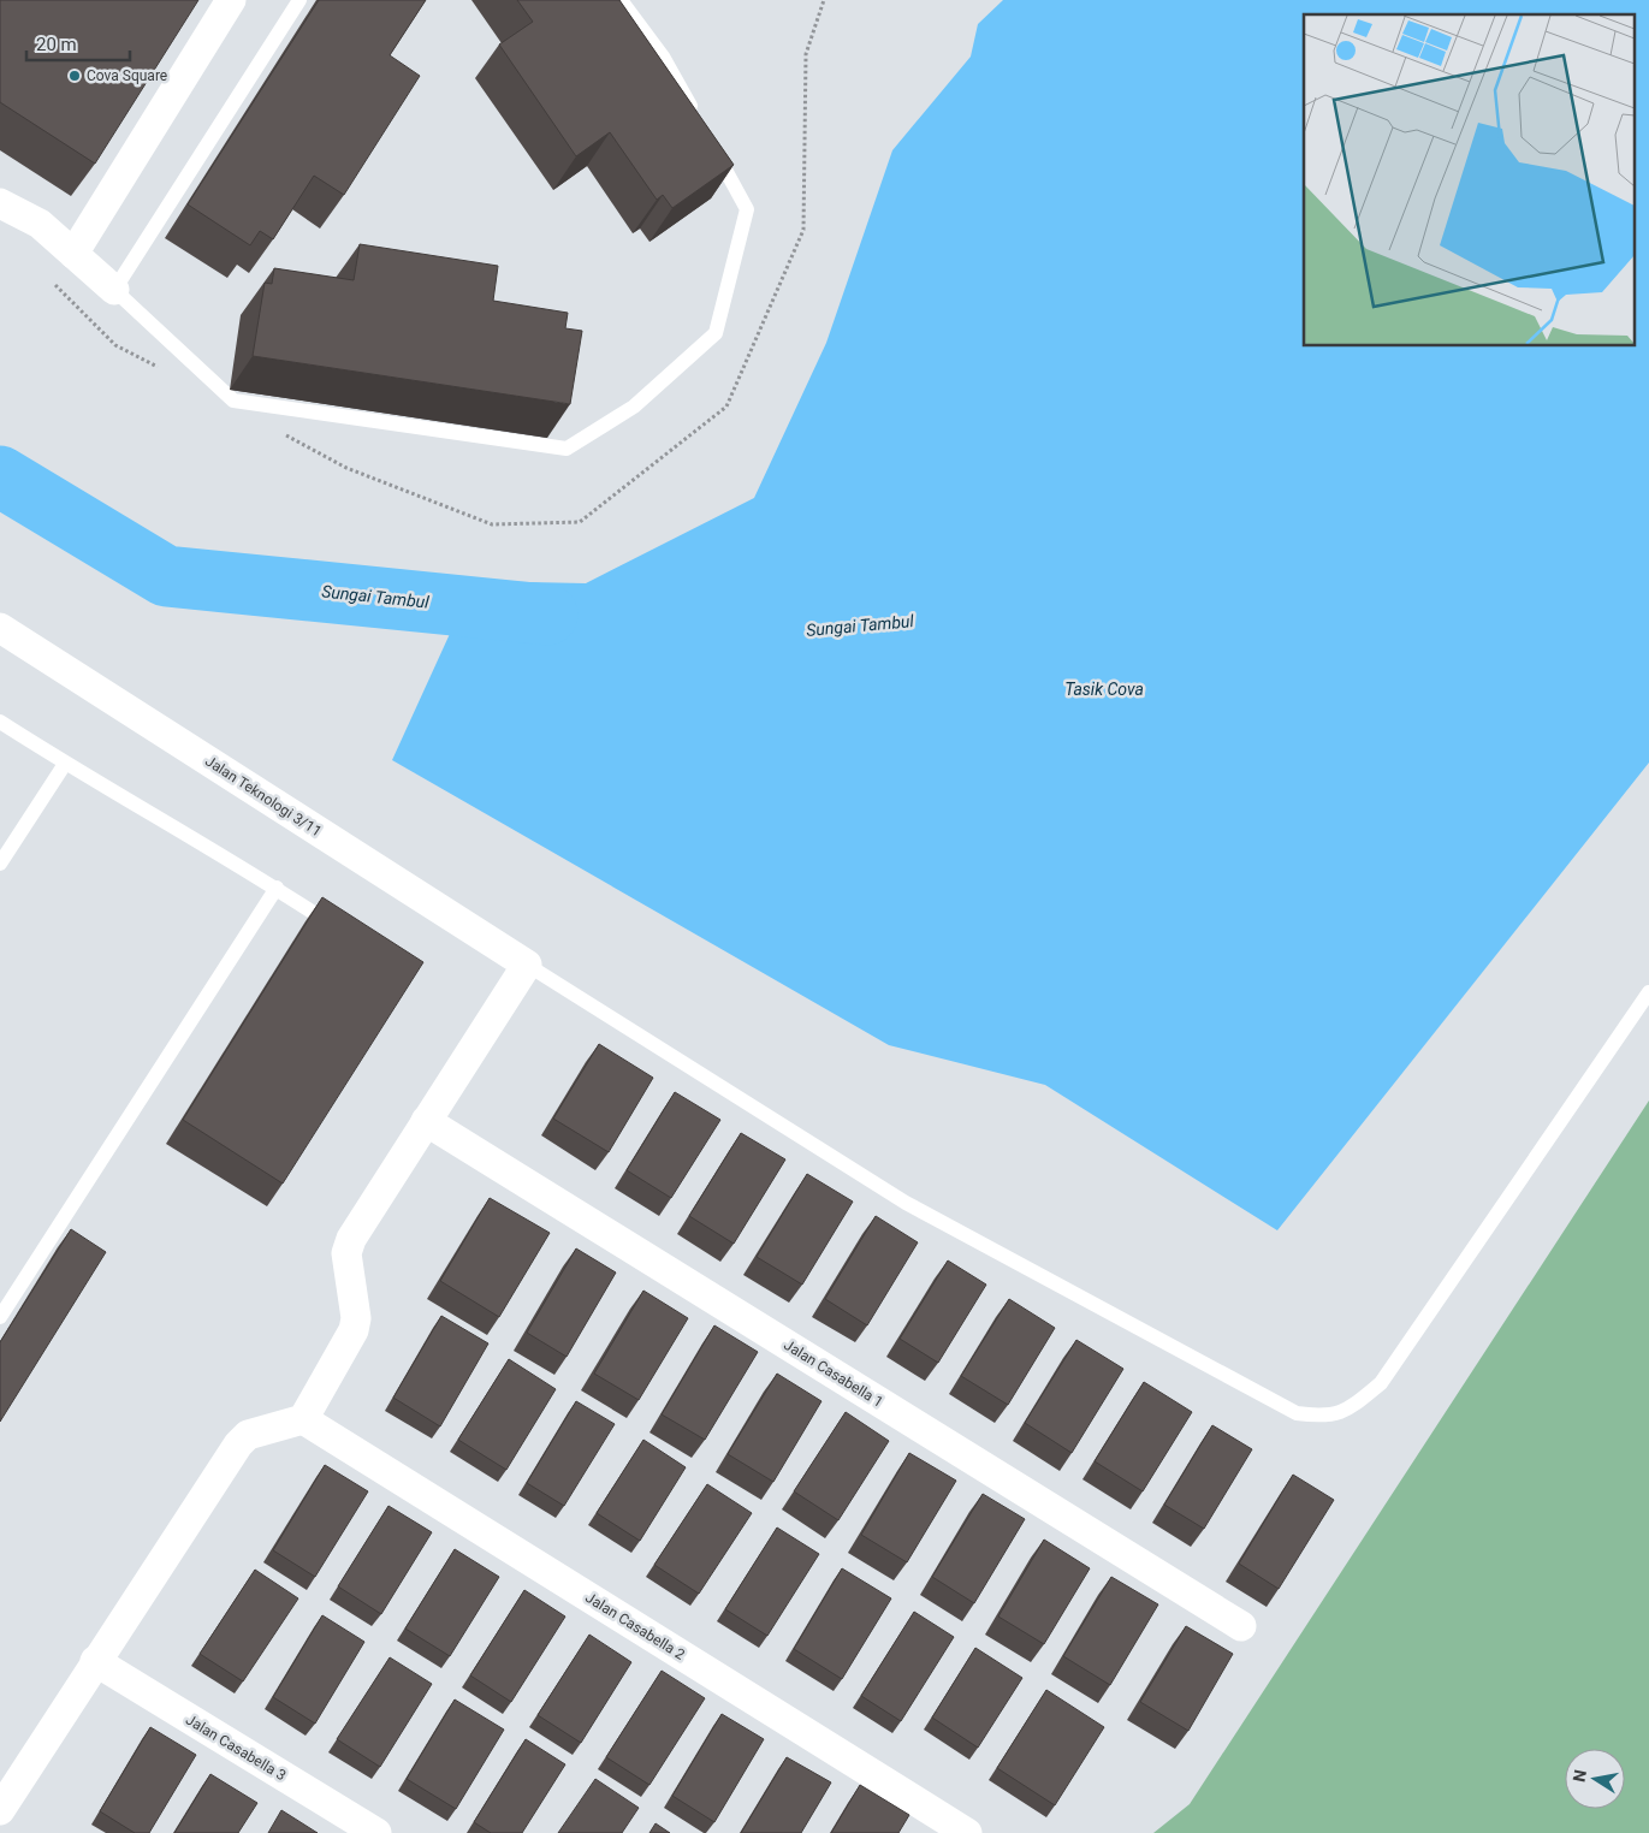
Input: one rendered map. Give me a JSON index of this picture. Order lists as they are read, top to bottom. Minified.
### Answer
{"streets":{"street":["Jalan Teknologi 3/11","Jalan Casabella 1","Jalan Casabella 2","Jalan Casabella 3"]},"water":["Sungai Tambul","Tasik Cova"],"places":["Cova Square"],"scale_bar":"20 m","north":"left"}
